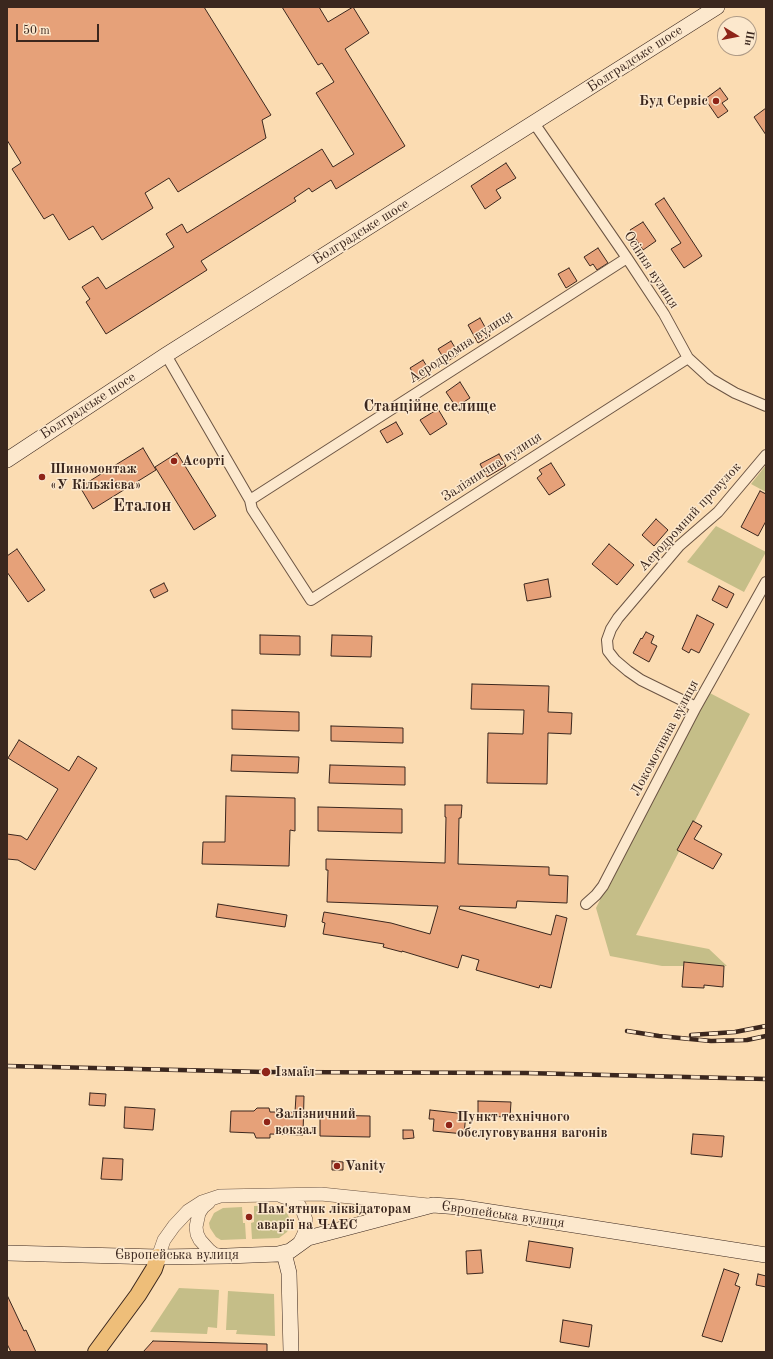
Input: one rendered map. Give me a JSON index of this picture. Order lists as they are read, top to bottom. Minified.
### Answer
{"streets":{"main road":["Болградське шосе","Європейська вулиця"],"street":["Осіння вулиця","Аеродромна вулиця","Залізнична вулиця","Аеродромний провулок","Локомотивна вулиця"]},"crossings":[["Болградське шосе","Осіння вулиця"],["Осіння вулиця","Аеродромна вулиця"],["Осіння вулиця","Залізнична вулиця"],["Аеродромна вулиця","Залізнична вулиця"],["Аеродромний провулок","Локомотивна вулиця"]],"districts":["Станційне селище","Еталон"],"places":["Буд Сервіс","Асорті","Шиномонтаж «У Кільжієва»","Ізмаїл","Залізничний вокзал","Пункт технічного обслуговування вагонів","Vanity","Пам'ятник ліквідаторам аварії на ЧАЕС"],"scale_bar":"50 m","north":"right"}
